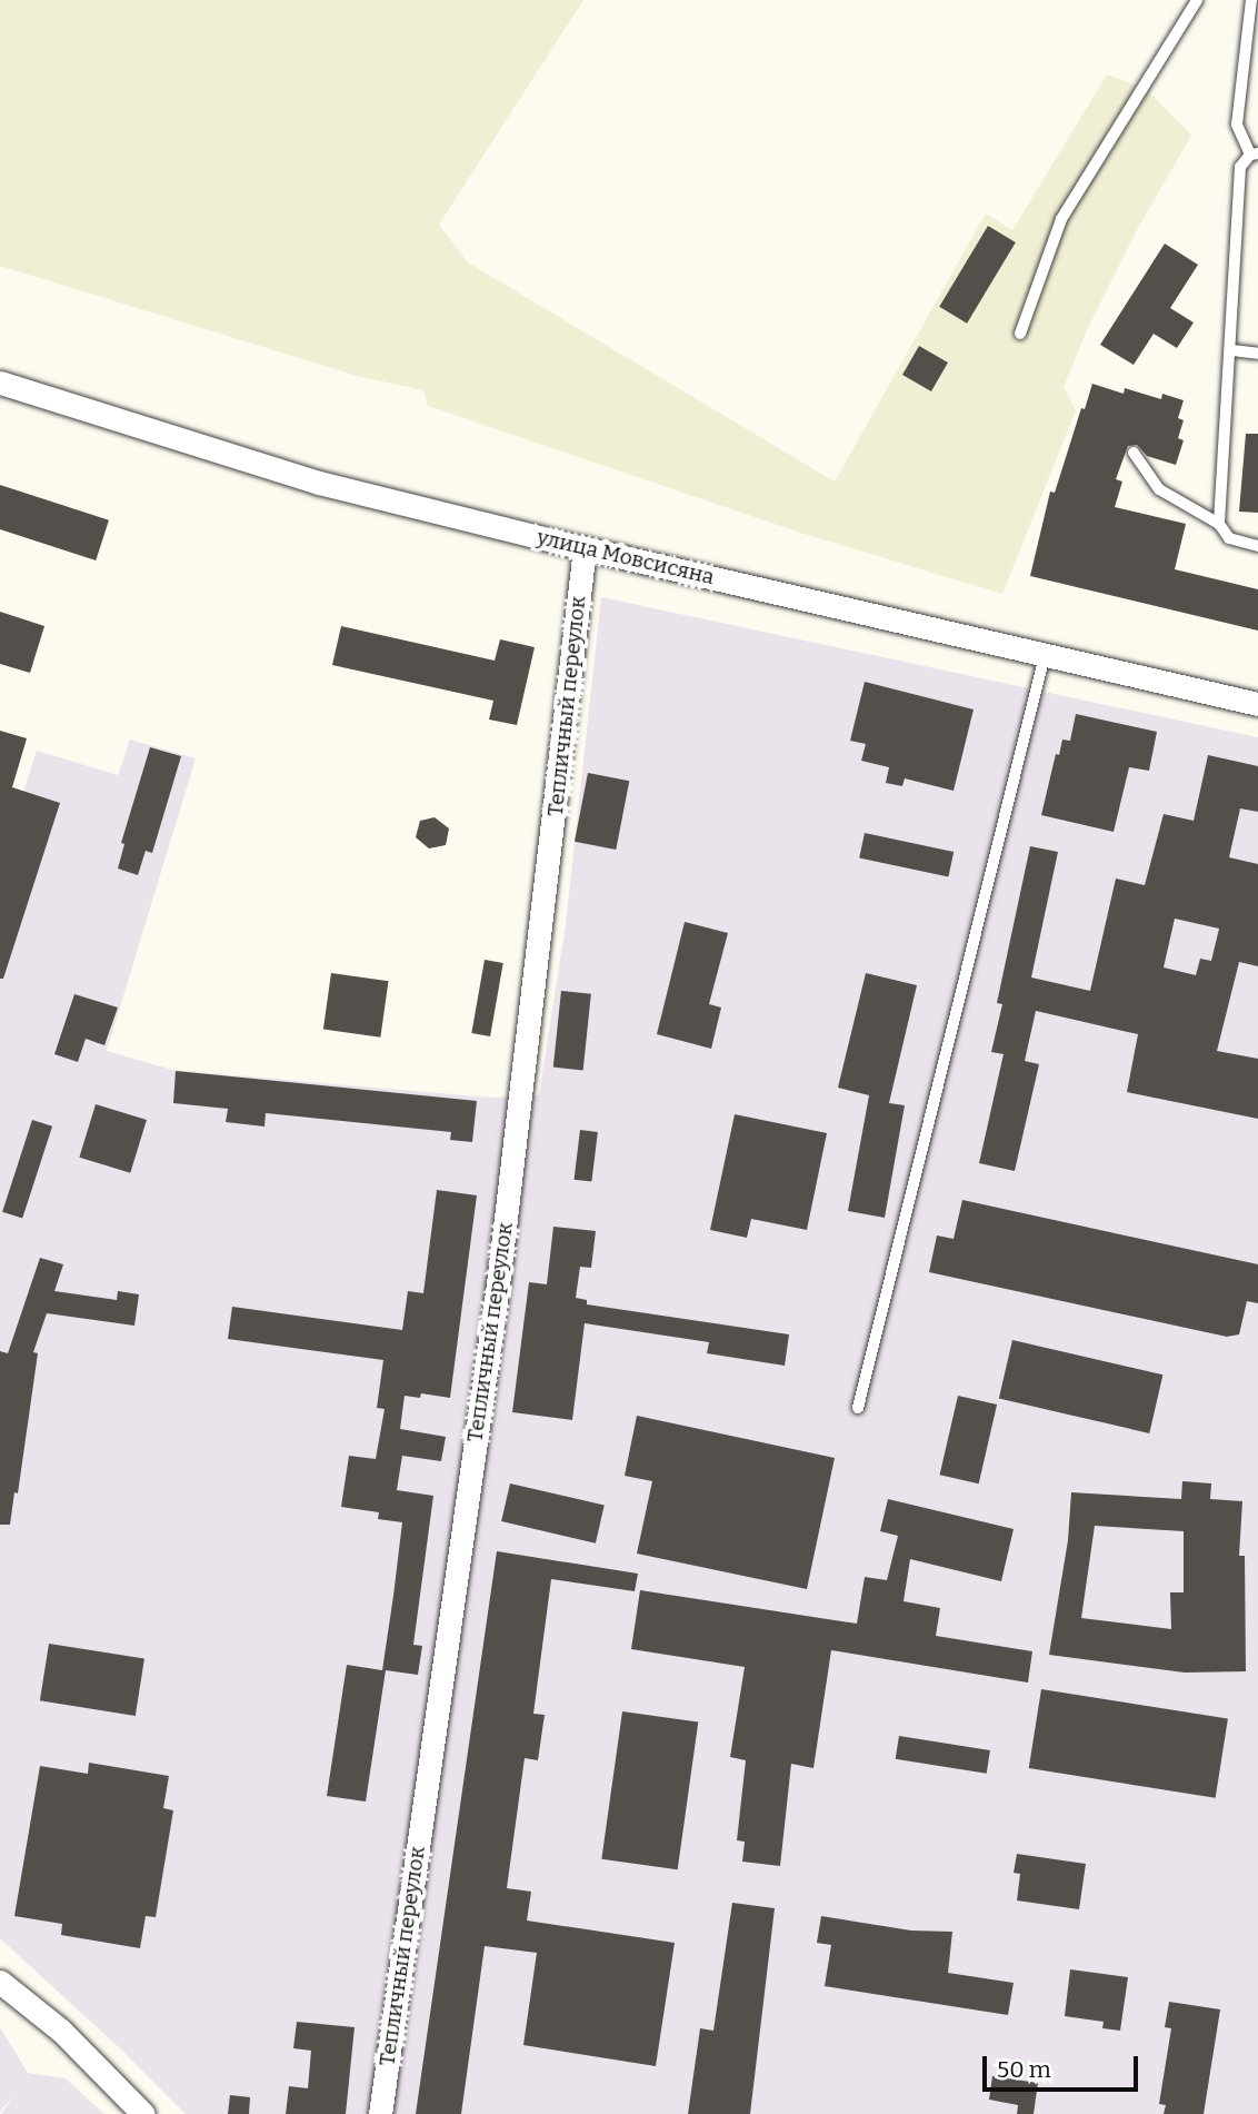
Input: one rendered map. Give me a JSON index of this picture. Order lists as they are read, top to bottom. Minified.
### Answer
{"streets":{"street":["улица Мовсисяна","Тепличный переулок"]},"crossings":[["улица Мовсисяна","Тепличный переулок"]],"scale_bar":"50 m"}
